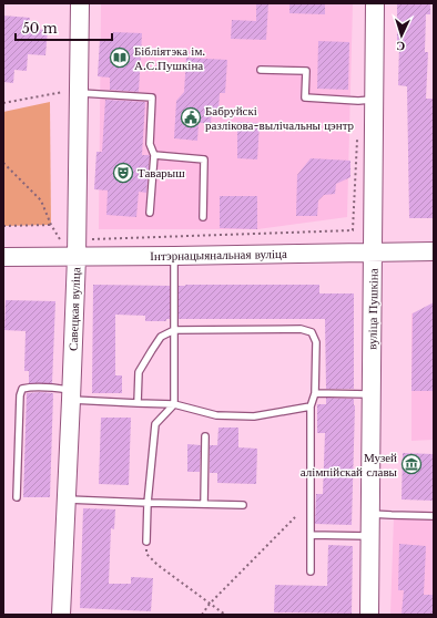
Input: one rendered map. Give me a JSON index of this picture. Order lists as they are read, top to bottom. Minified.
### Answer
{"streets":{"main road":["Інтэрнацыянальная вуліца","Савецкая вуліца","вуліца Пушкіна"]},"crossings":[["Інтэрнацыянальная вуліца","Савецкая вуліца"],["Інтэрнацыянальная вуліца","вуліца Пушкіна"]],"places":{"library":["Бібліятэка ім. А.С.Пушкіна"],"public building":["Бабруйскі разлікова-вылічальны цэнтр"],"theatre":["Таварыш"],"museum":["Музей алімпійскай славы"]},"scale_bar":"50 m","north":"bottom"}
